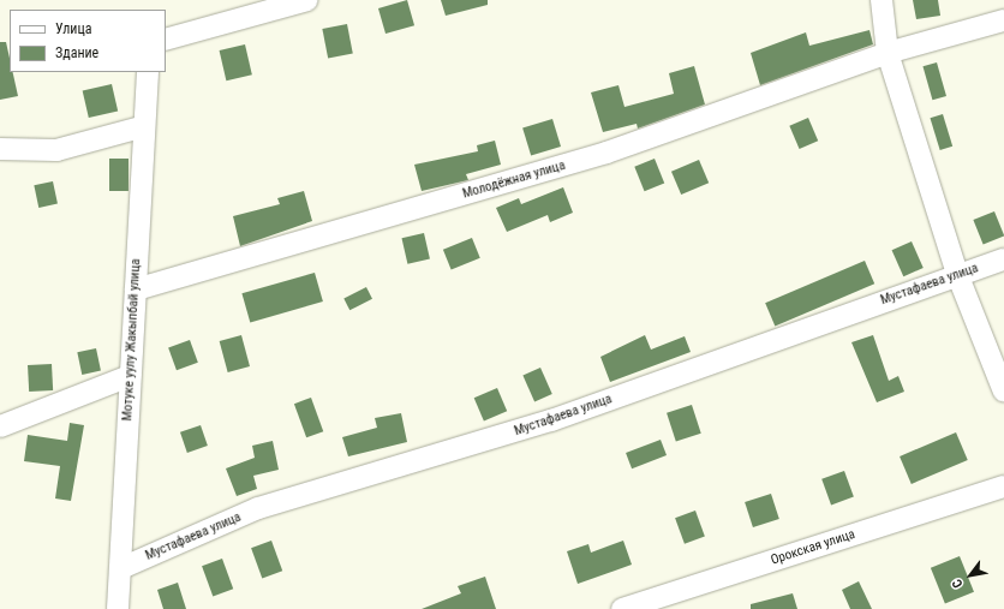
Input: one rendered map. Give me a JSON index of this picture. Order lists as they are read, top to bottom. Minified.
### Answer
{"streets":{"street":["Молодёжная улица","Мустафаева улица","Мотуке уулу Жакыпбай улица","Орокская улица"]},"crossings":[["Молодёжная улица","Мотуке уулу Жакыпбай улица"],["Мустафаева улица","Мотуке уулу Жакыпбай улица"]],"legend":["Улица","Здание"],"north":"bottom left"}
